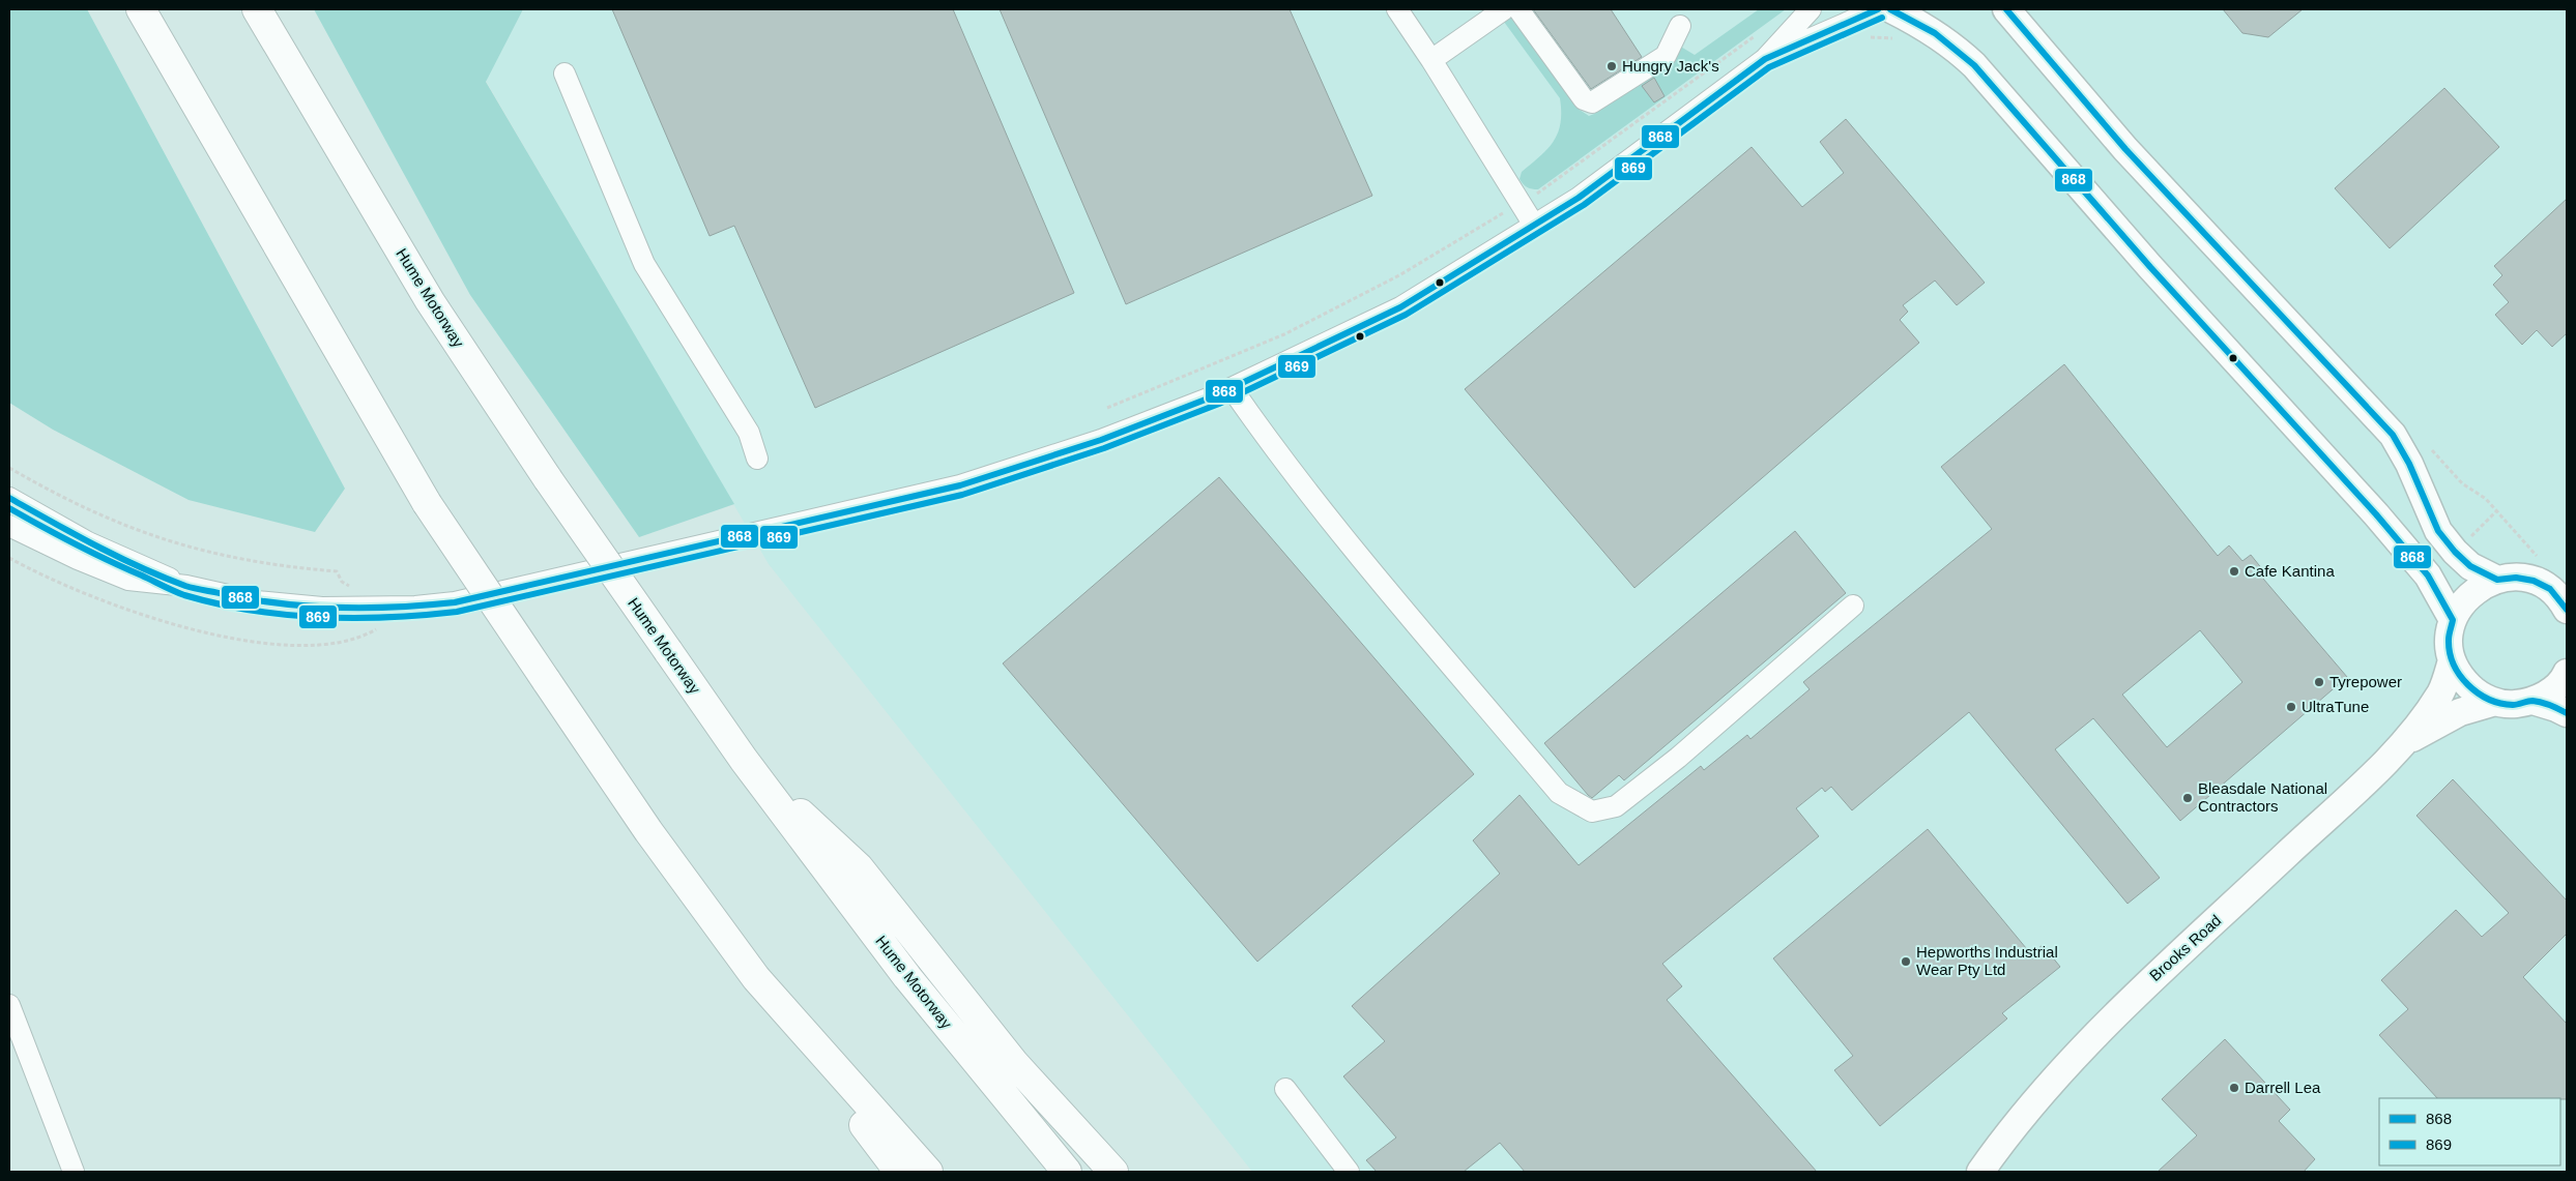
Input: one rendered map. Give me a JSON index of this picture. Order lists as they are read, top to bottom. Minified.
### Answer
{"streets":{"highway":["Hume Motorway"],"main road":["Brooks Road"]},"places":["Hungry Jack's","Cafe Kantina","Tyrepower","UltraTune","Bleasdale National Contractors","Hepworths Industrial Wear Pty Ltd","Darrell Lea"],"lines":["transit line 868","transit line 869"],"legend":["868","869"]}
